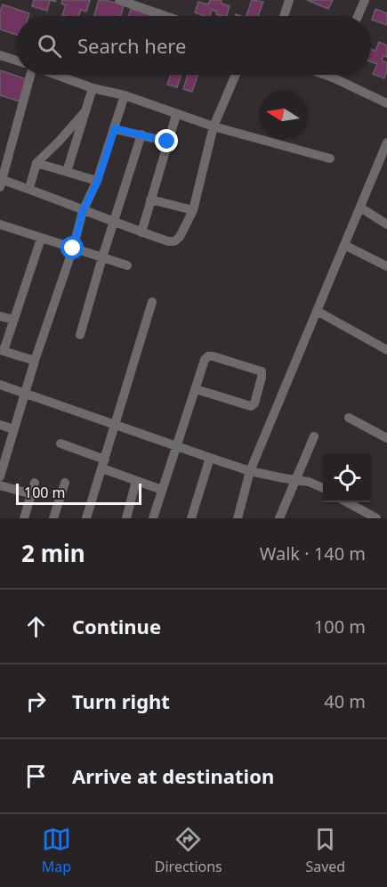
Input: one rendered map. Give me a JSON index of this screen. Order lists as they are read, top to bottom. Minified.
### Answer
{"scale_bar":"100 m","north":"left","page":{"search":"Search here","scale":"100 m","heading":["2 min","Walk · 140 m"],"list":[["Continue","100 m"],["Turn right","40 m"],"Arrive at destination"],"nav":["Map","Directions","Saved"]}}
